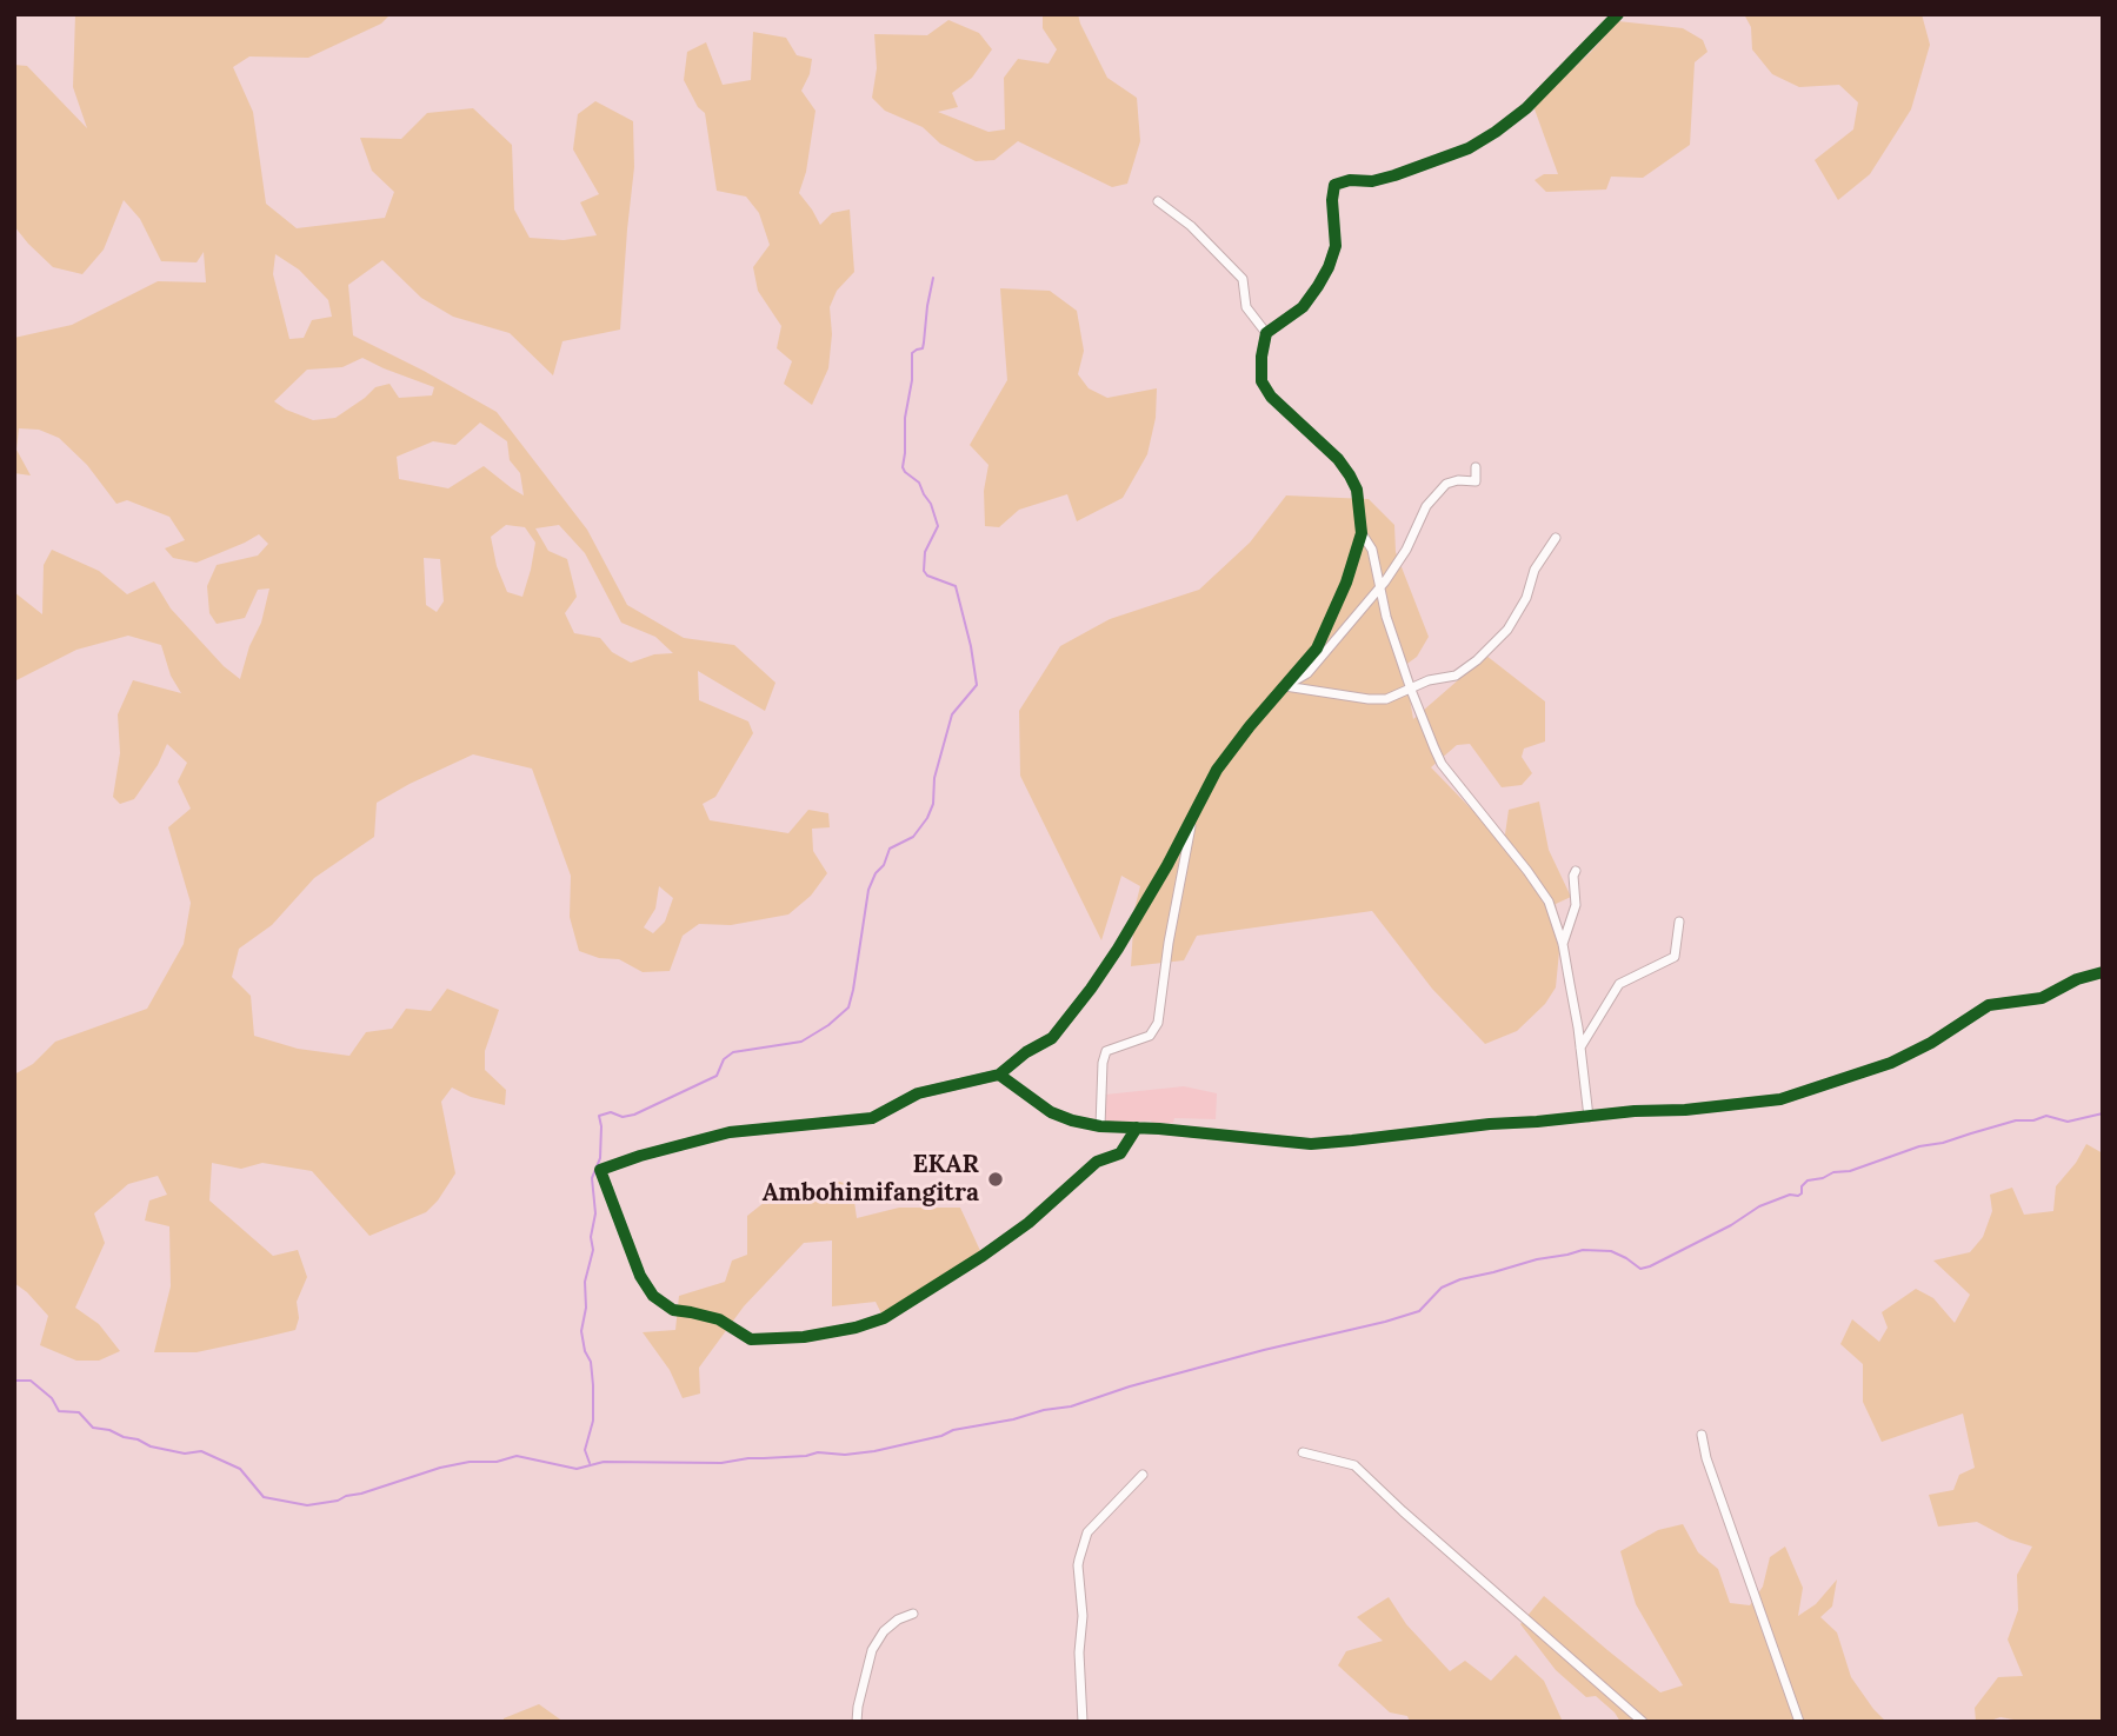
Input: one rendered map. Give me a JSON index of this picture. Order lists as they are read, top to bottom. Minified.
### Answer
{"places":["EKAR Ambohimifangitra"]}
